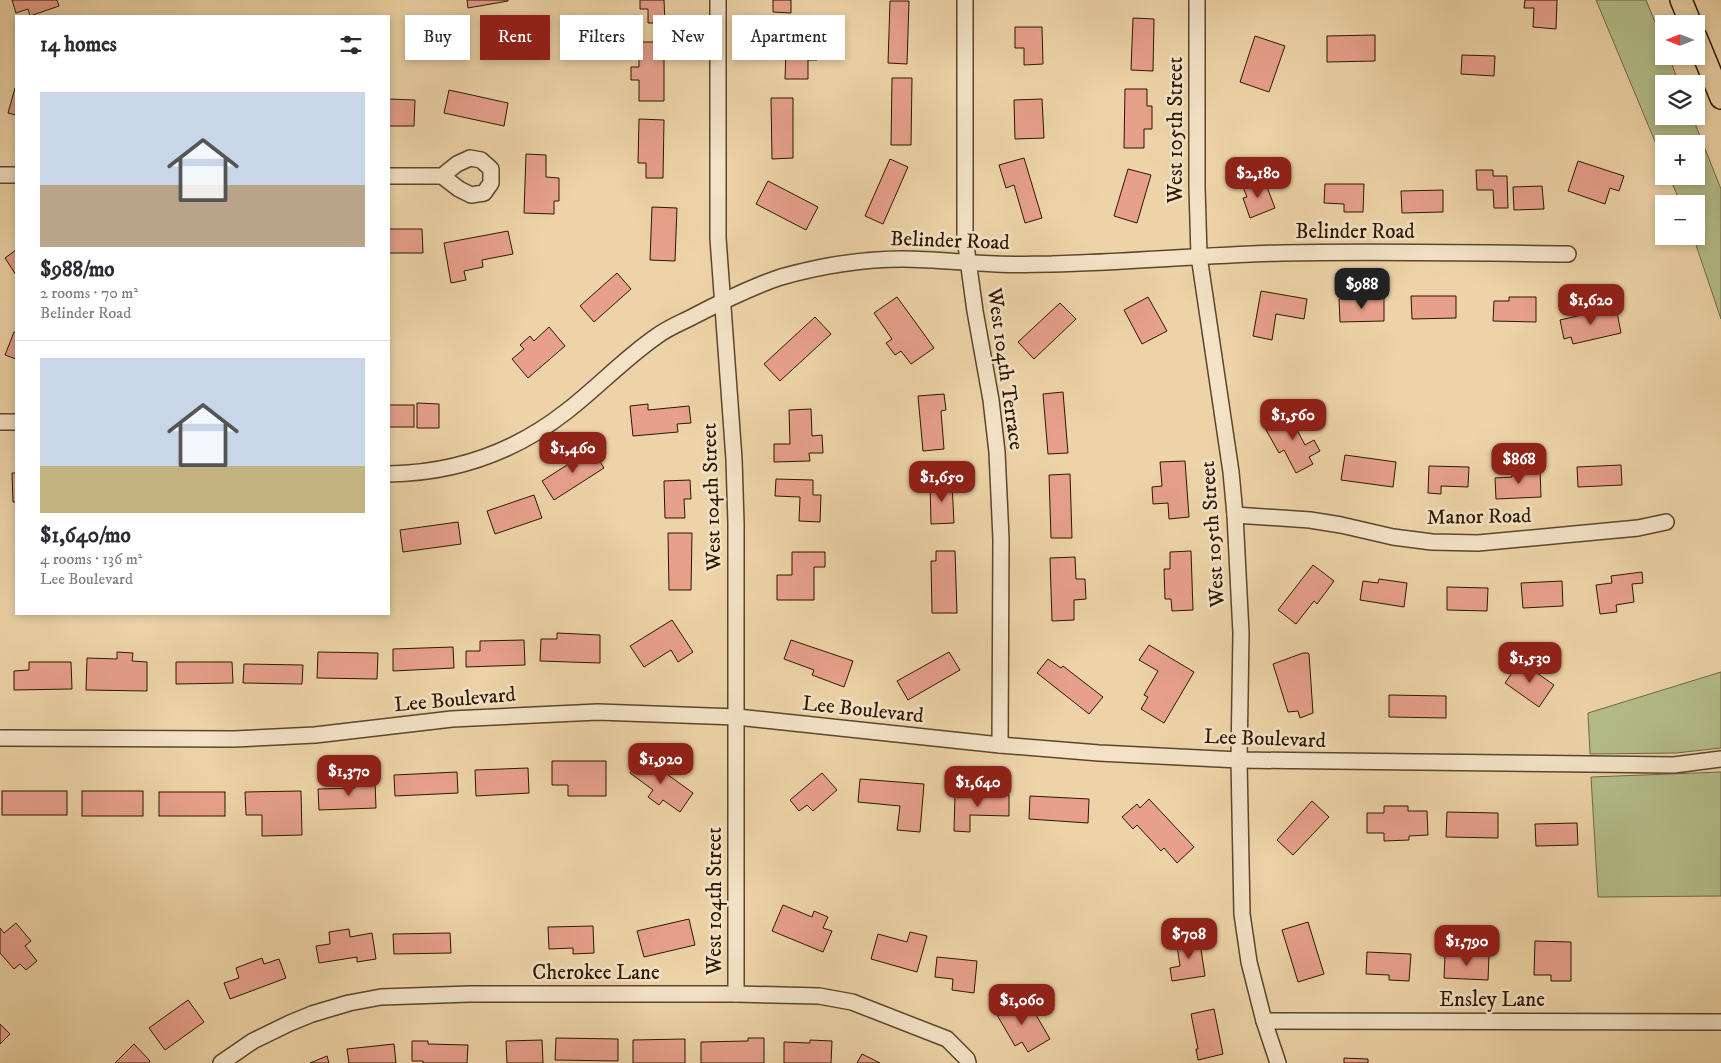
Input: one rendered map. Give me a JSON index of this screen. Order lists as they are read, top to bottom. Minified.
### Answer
{"streets":{"street":["West 105th Street","Belinder Road","West 104th Terrace","West 104th Street","Manor Road","Lee Boulevard","Cherokee Lane","Ensley Lane"]},"crossings":[["West 105th Street","Belinder Road"],["West 105th Street","Manor Road"],["West 105th Street","Lee Boulevard"],["West 105th Street","Ensley Lane"],["Belinder Road","West 104th Terrace"],["Belinder Road","West 104th Street"],["West 104th Terrace","Lee Boulevard"],["West 104th Street","Lee Boulevard"],["West 104th Street","Cherokee Lane"]],"north":"left","page":{"map_buttons":["+","−"],"chip":["Buy","Rent","Filters","New","Apartment"],"heading":"14 homes","list":[{"name":"$988/mo","note":"2 rooms · 70 m² · Belinder Road"},{"name":"$1,640/mo","note":"4 rooms · 136 m² · Lee Boulevard"}],"price":["$2,180","$988","$1,620","$1,560","$1,460","$868","$1,650","$1,530","$1,920","$1,370","$1,640","$708","$1,790","$1,060"]}}
